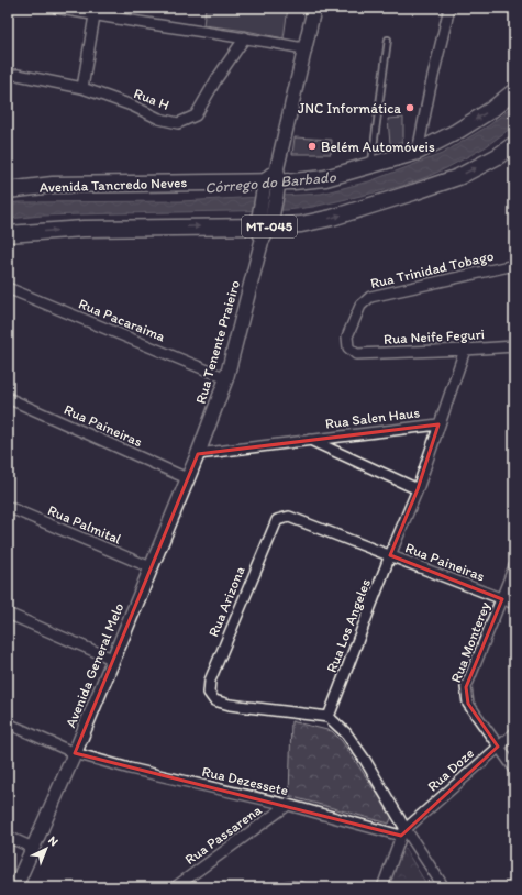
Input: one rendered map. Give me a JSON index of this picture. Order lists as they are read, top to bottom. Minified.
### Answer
{"streets":{"main road":["Avenida Tancredo Neves","MT-045","Rua Tenente Praieiro","Avenida General Melo"],"street":["Rua H","Rua Trinidad Tobago","Rua Pacaraima","Rua Neife Feguri","Rua Salen Haus","Rua Paineiras","Rua Palmital","Rua Arizona","Rua Los Angeles","Rua Monterey","Rua Doze","Rua Dezessete","Rua Passarena"]},"crossings":[["Avenida Tancredo Neves","Rua Tenente Praieiro"],["MT-045","Rua Tenente Praieiro"],["Rua Trinidad Tobago","Rua Neife Feguri"],["Rua Pacaraima","Rua Tenente Praieiro"],["Rua Neife Feguri","Rua Los Angeles"],["Rua Tenente Praieiro","Rua Salen Haus"],["Rua Tenente Praieiro","Avenida General Melo"],["Rua Salen Haus","Rua Los Angeles"],["Rua Salen Haus","Avenida General Melo"],["Rua Paineiras","Rua Arizona"],["Rua Paineiras","Rua Los Angeles"],["Rua Paineiras","Rua Monterey"],["Rua Paineiras","Avenida General Melo"],["Rua Palmital","Avenida General Melo"],["Rua Arizona","Rua Los Angeles"],["Rua Monterey","Rua Doze"],["Avenida General Melo","Rua Dezessete"],["Rua Doze","Rua Dezessete"],["Rua Dezessete","Rua Passarena"]],"water":["Córrego do Barbado"],"places":["JNC Informática","Belém Automóveis"],"north":"top right"}
